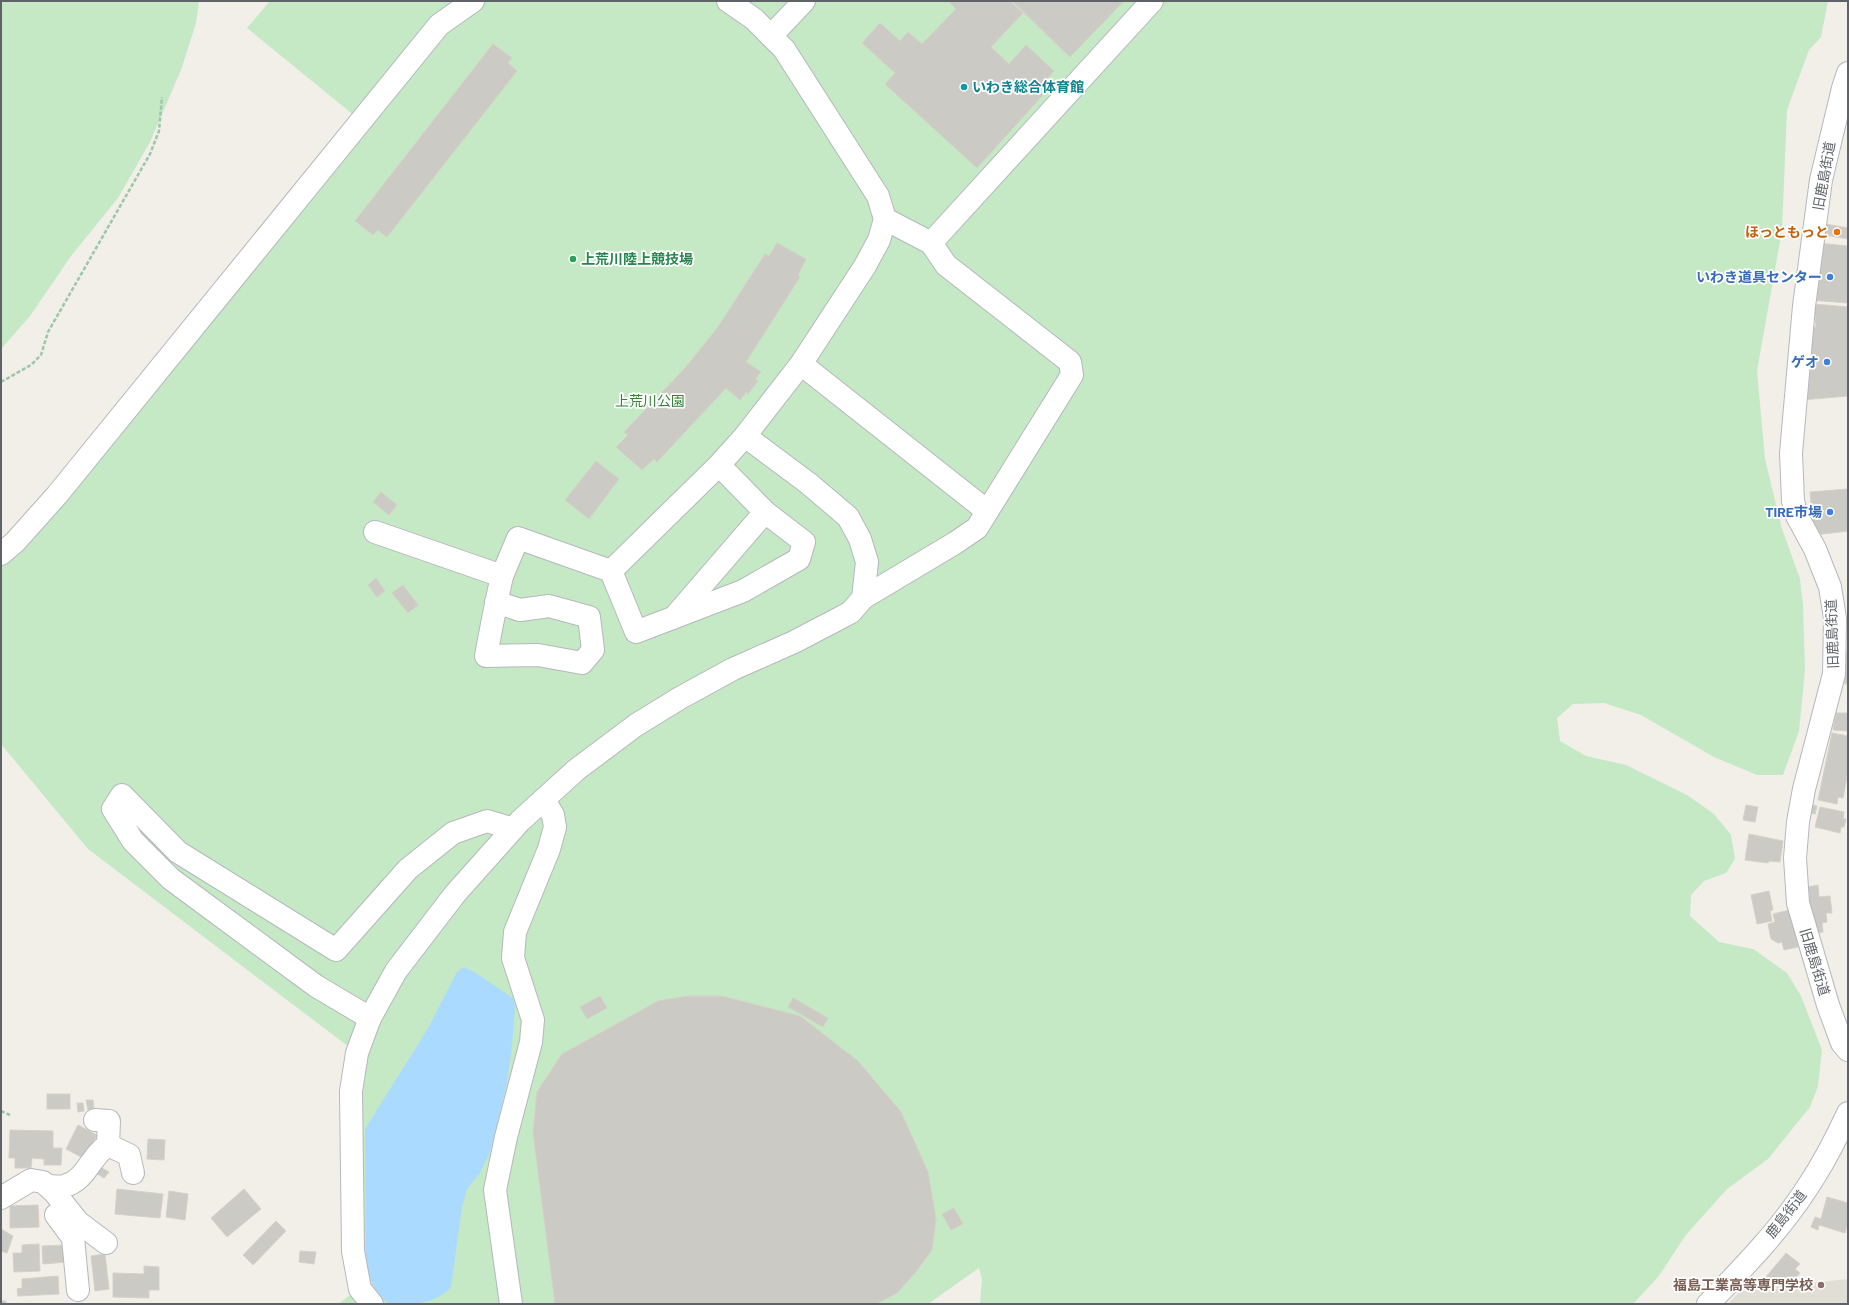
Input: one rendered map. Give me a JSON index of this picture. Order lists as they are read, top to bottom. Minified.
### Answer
{"streets":{"street":["旧鹿島街道","鹿島街道"]},"parks":["上荒川公園"],"places":["いわき総合体育館","ほっともっと","上荒川陸上競技場","いわき道具センター","ゲオ","TIRE市場","福島工業高等専門学校"]}
